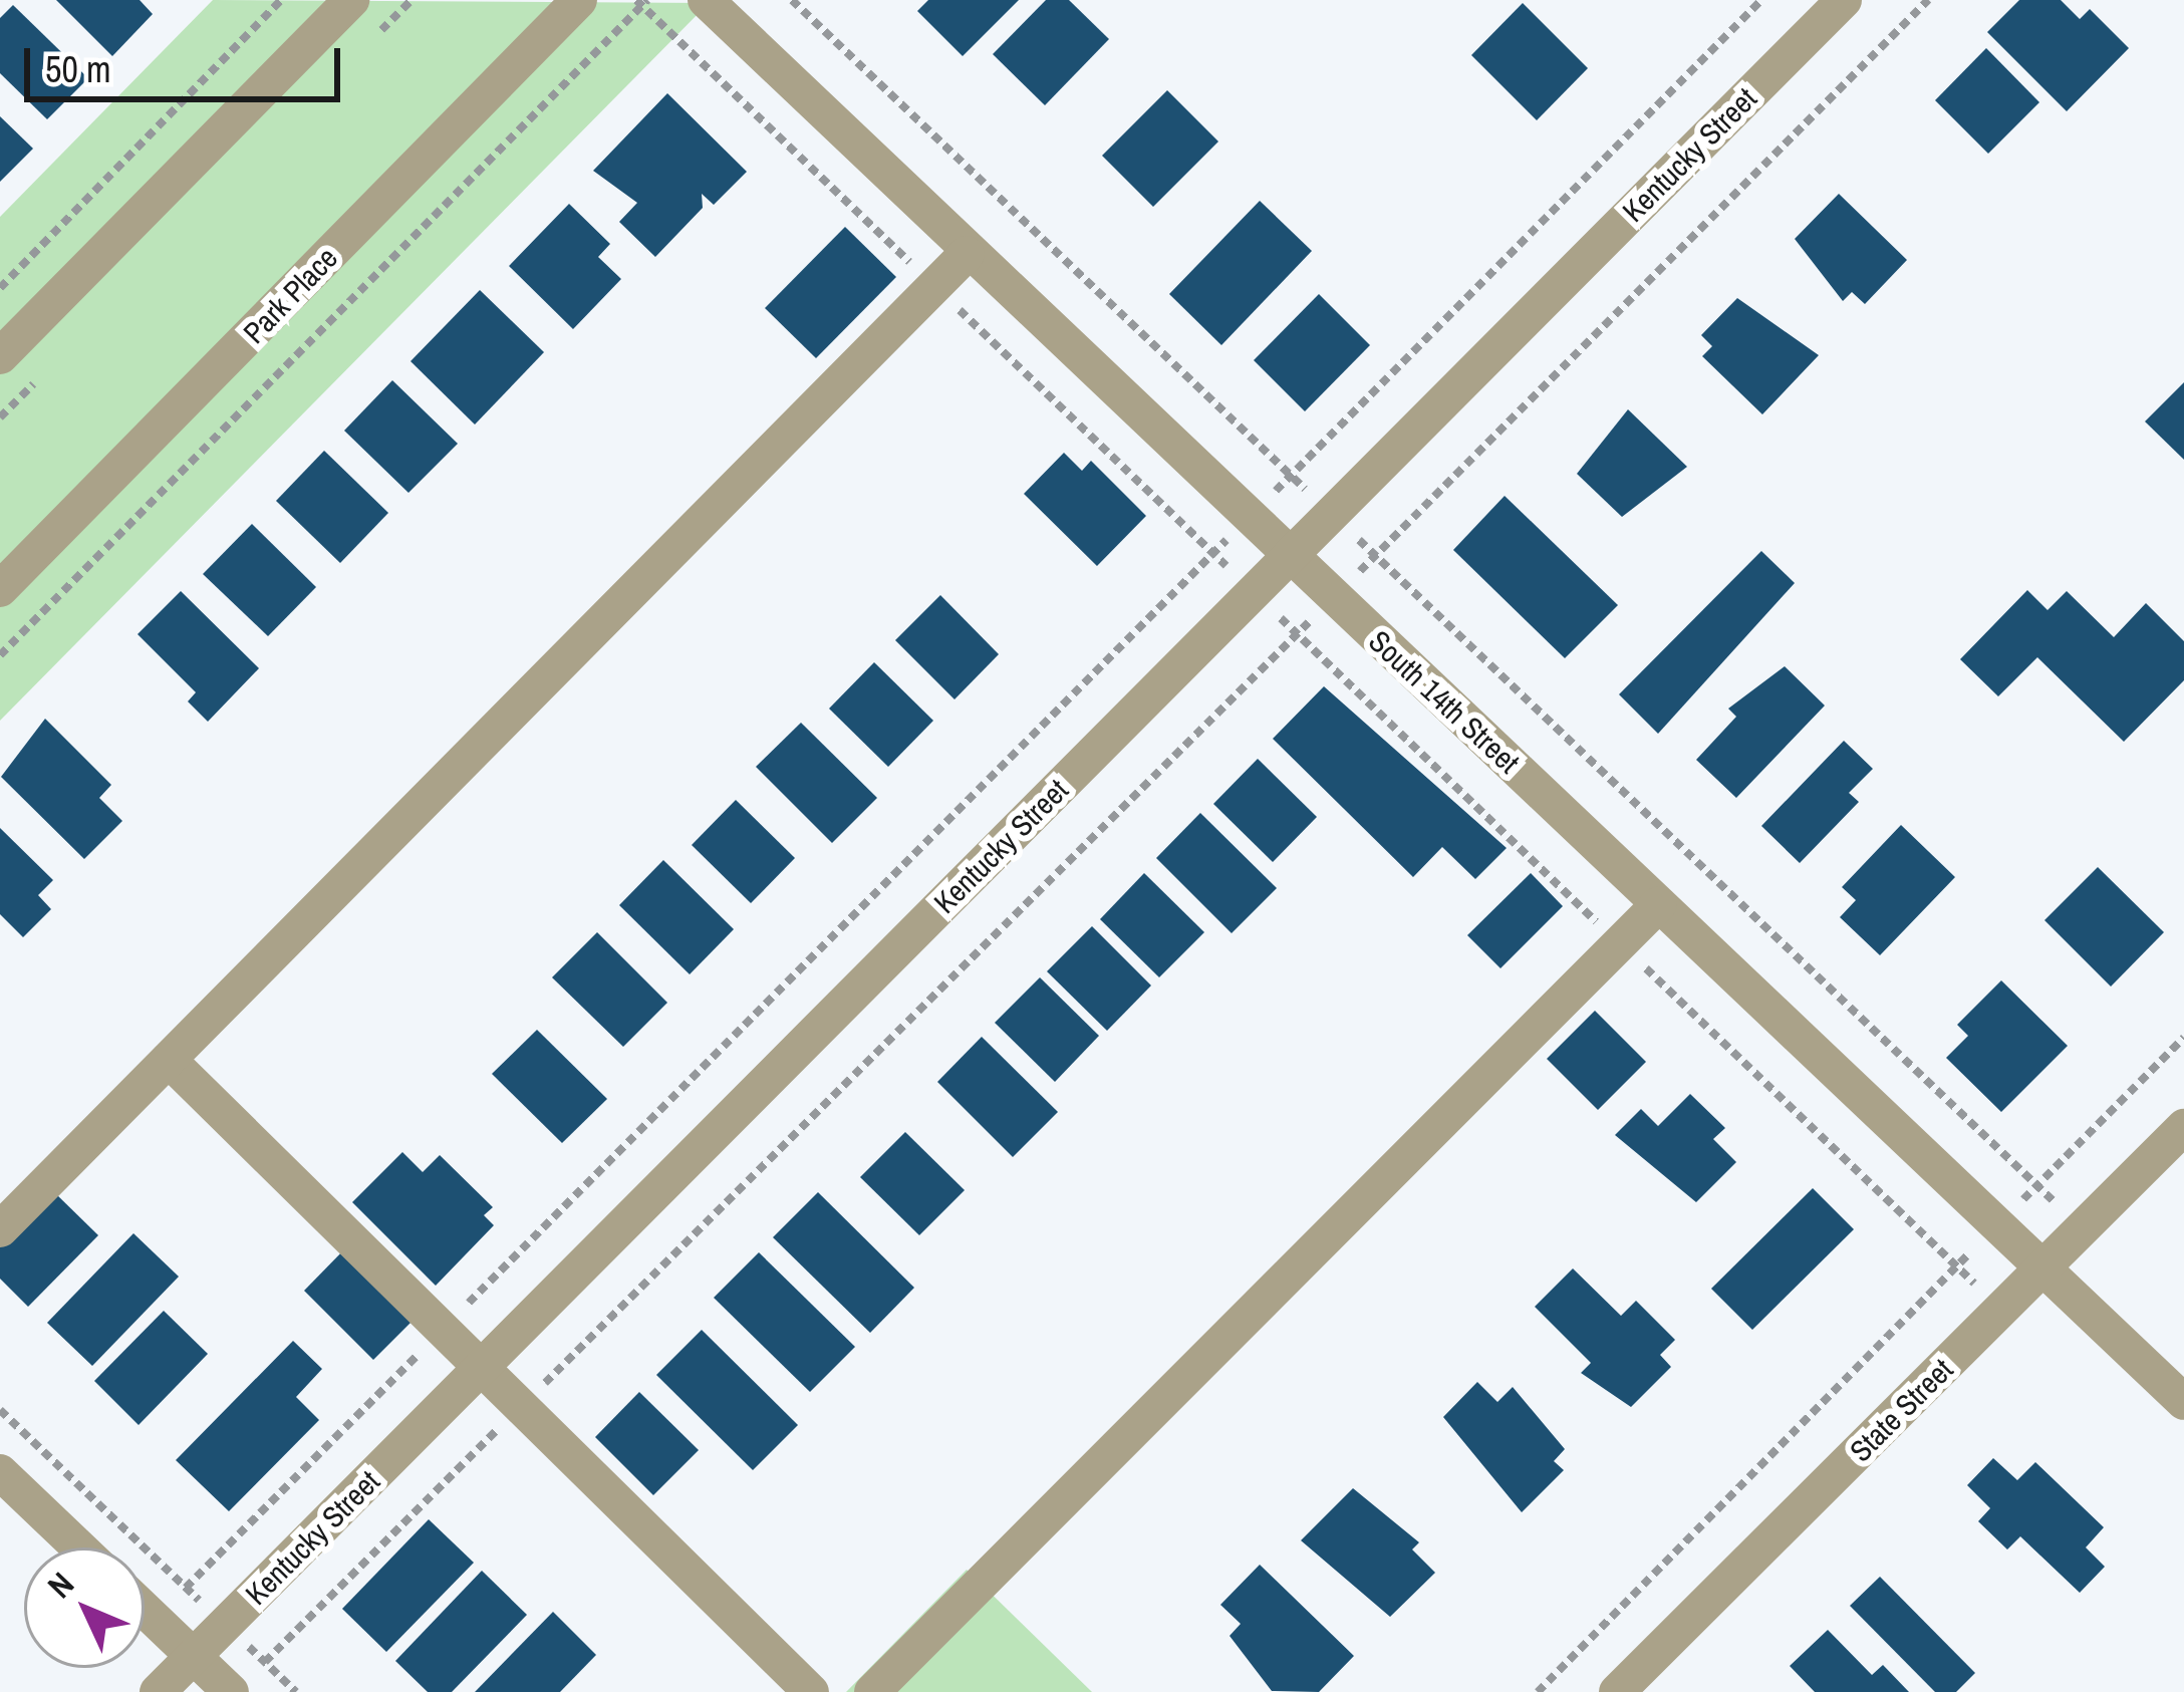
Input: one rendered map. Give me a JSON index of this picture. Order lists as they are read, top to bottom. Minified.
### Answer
{"streets":{"street":["Kentucky Street","Park Place","South 14th Street","State Street"]},"crossings":[["Kentucky Street","South 14th Street"],["South 14th Street","State Street"]],"scale_bar":"50 m","north":"top left"}
